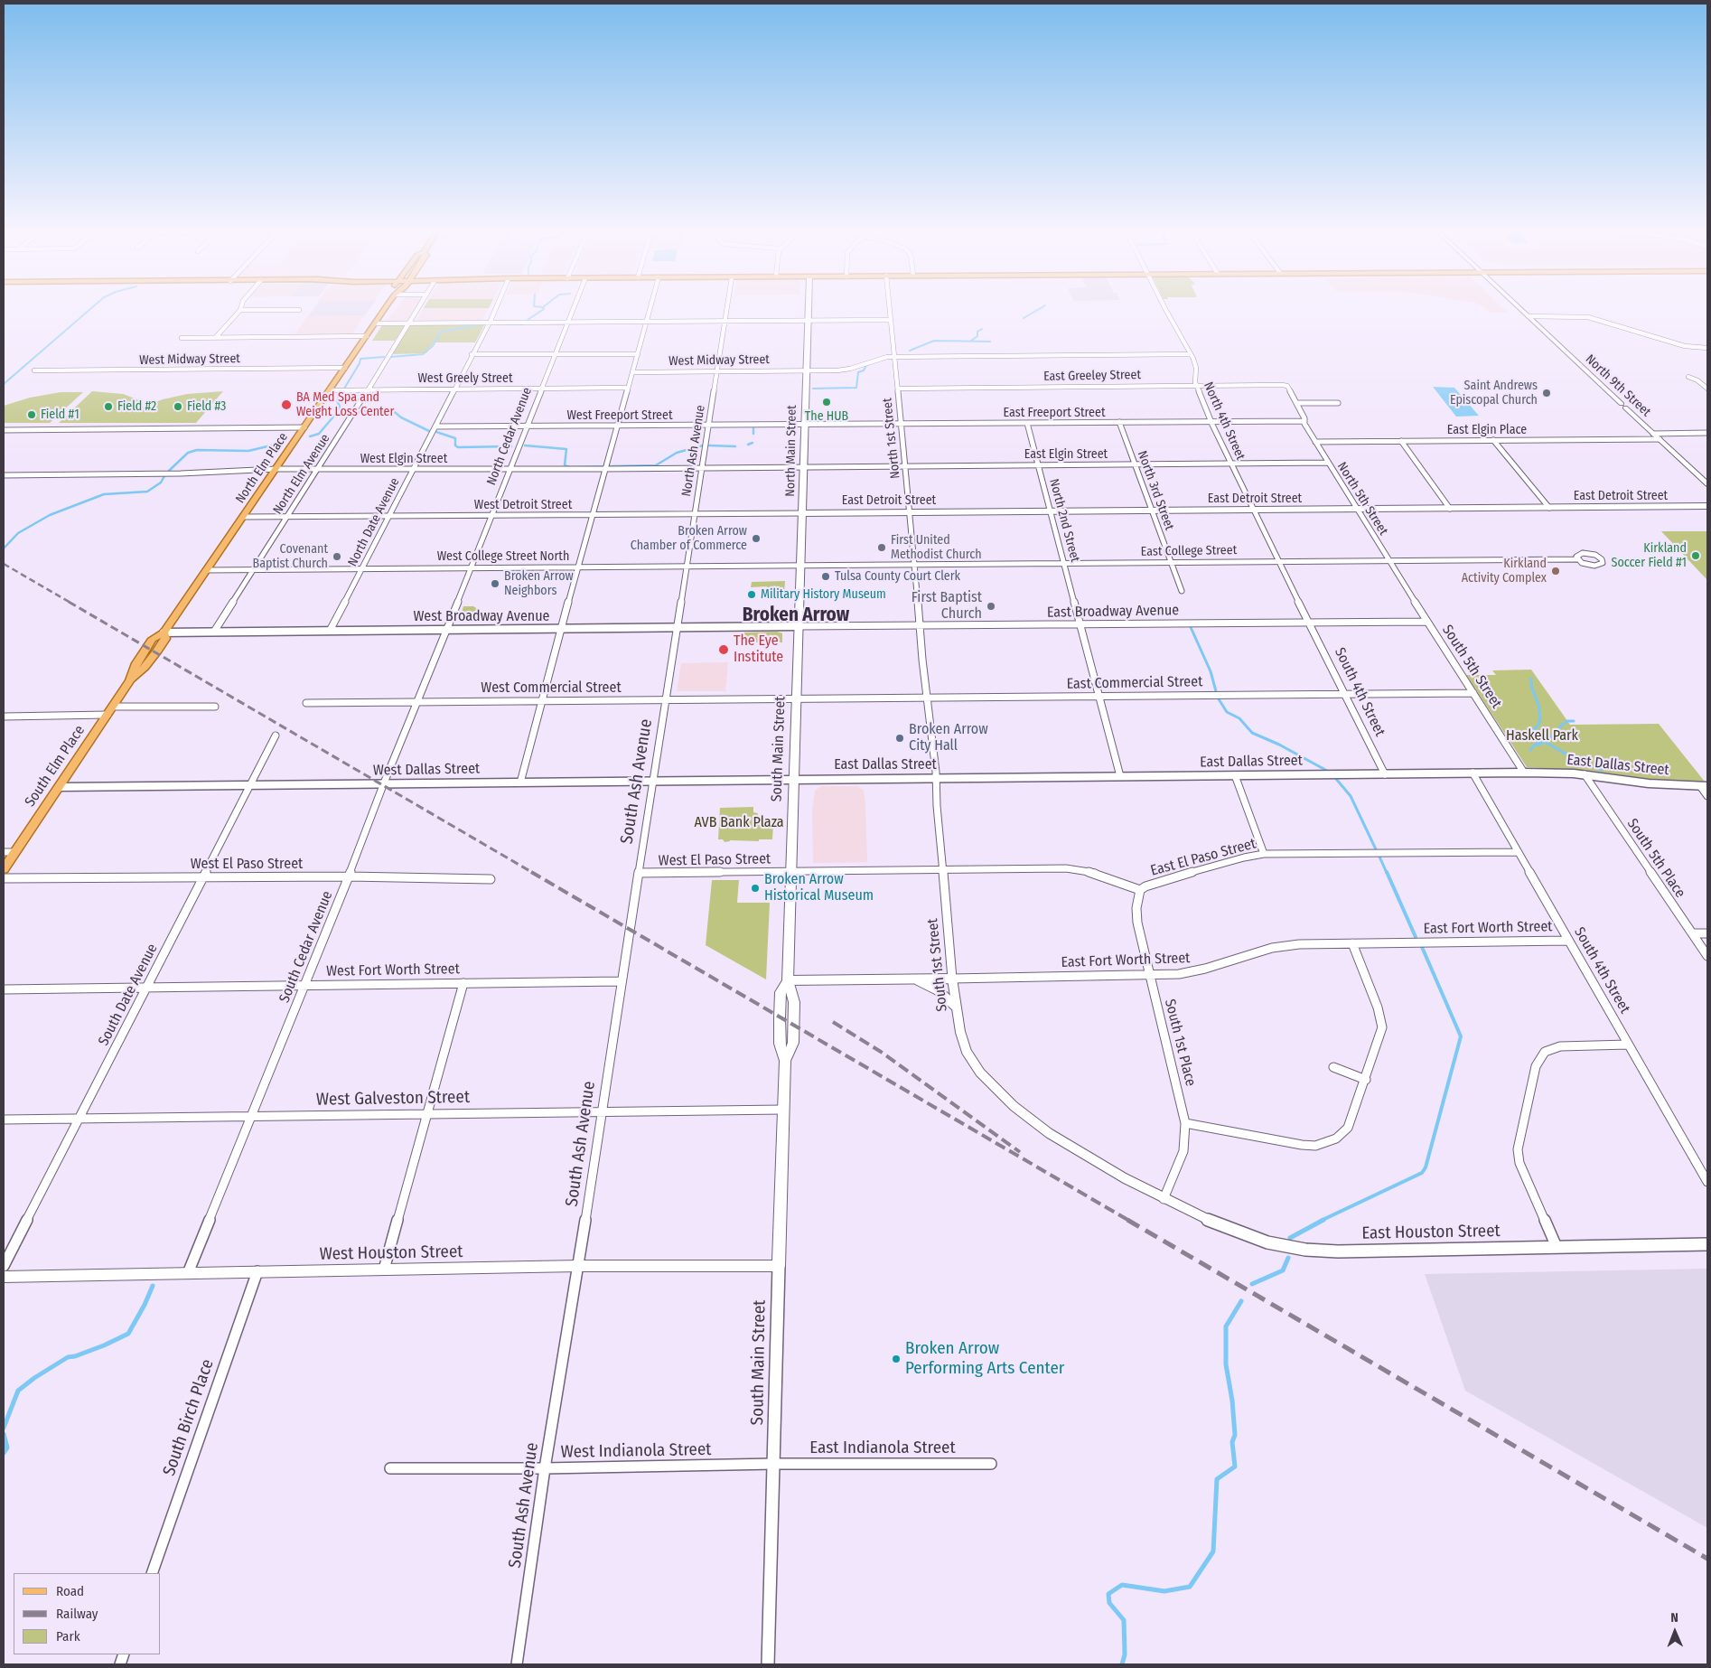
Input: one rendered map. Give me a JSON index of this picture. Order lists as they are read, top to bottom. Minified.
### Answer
{"streets":{"main road":["North 9th Street","North Main Street","North Elm Place","South Main Street","South Elm Place","West Houston Street"],"street":["West Midway Street","East Greeley Street","West Greely Street","East Freeport Street","West Freeport Street","North 4th Street","East Elgin Place","North Cedar Avenue","North 1st Street","North Ash Avenue","East Elgin Street","West Elgin Street","North Elm Avenue","North 3rd Street","East Detroit Street","North 5th Street","West Detroit Street","North 2nd Street","North Date Avenue","East College Street","West College Street North","East Broadway Avenue","West Broadway Avenue","South 5th Street","East Commercial Street","West Commercial Street","South 4th Street","East Dallas Street","West Dallas Street","South Ash Avenue","East El Paso Street","South 5th Place","West El Paso Street","East Fort Worth Street","South Cedar Avenue","South 1st Street","West Fort Worth Street","South Date Avenue","South 1st Place","West Galveston Street","East Houston Street","South Birch Place","East Indianola Street","West Indianola Street"]},"crossings":[["West Midway Street","North 4th Street"],["West Midway Street","North 1st Street"],["West Midway Street","North Ash Avenue"],["West Midway Street","North Main Street"],["West Midway Street","North Elm Place"],["East Greeley Street","North 4th Street"],["East Greeley Street","North 1st Street"],["East Greeley Street","North 5th Street"],["West Greely Street","North Cedar Avenue"],["West Greely Street","North Elm Place"],["West Greely Street","North Elm Avenue"],["West Greely Street","North Date Avenue"],["North 9th Street","East Elgin Place"],["East Freeport Street","West Freeport Street"],["East Freeport Street","North 4th Street"],["East Freeport Street","North 1st Street"],["East Freeport Street","North Main Street"],["East Freeport Street","North 3rd Street"],["East Freeport Street","North 5th Street"],["East Freeport Street","North 2nd Street"],["West Freeport Street","North Cedar Avenue"],["West Freeport Street","North Ash Avenue"],["West Freeport Street","North Main Street"],["West Freeport Street","North Date Avenue"],["North 4th Street","East Elgin Street"],["North 4th Street","East Detroit Street"],["North 4th Street","East College Street"],["North 4th Street","East Broadway Avenue"],["North 4th Street","South 4th Street"],["East Elgin Place","North 5th Street"],["North Cedar Avenue","West Elgin Street"],["North Cedar Avenue","West Detroit Street"],["North Cedar Avenue","West College Street North"],["North Cedar Avenue","West Broadway Avenue"],["North Cedar Avenue","South Cedar Avenue"],["North 1st Street","East Elgin Street"],["North 1st Street","East Detroit Street"],["North 1st Street","East College Street"],["North 1st Street","East Broadway Avenue"],["North 1st Street","South 1st Street"],["North Ash Avenue","West Elgin Street"],["North Ash Avenue","West Detroit Street"],["North Ash Avenue","West College Street North"],["North Ash Avenue","West Broadway Avenue"],["North Ash Avenue","South Ash Avenue"],["North Main Street","East Elgin Street"],["North Main Street","West Elgin Street"],["North Main Street","East Detroit Street"],["North Main Street","West Detroit Street"],["North Main Street","East College Street"],["North Main Street","West College Street North"],["North Main Street","East Broadway Avenue"],["North Main Street","West Broadway Avenue"],["North Main Street","South Main Street"],["East Elgin Street","West Elgin Street"],["East Elgin Street","North 3rd Street"],["East Elgin Street","North 5th Street"],["East Elgin Street","North 2nd Street"],["West Elgin Street","North Elm Place"],["West Elgin Street","North Elm Avenue"],["West Elgin Street","North Date Avenue"],["North Elm Place","West Detroit Street"],["North Elm Place","West College Street North"],["North Elm Place","West Broadway Avenue"],["North Elm Place","South Elm Place"],["North Elm Avenue","West Detroit Street"],["North Elm Avenue","West College Street North"],["North Elm Avenue","West Broadway Avenue"],["North 3rd Street","East Detroit Street"],["North 3rd Street","East College Street"],["East Detroit Street","North 5th Street"],["East Detroit Street","West Detroit Street"],["East Detroit Street","North 2nd Street"],["North 5th Street","East College Street"],["North 5th Street","East Broadway Avenue"],["North 5th Street","South 5th Street"],["West Detroit Street","North Date Avenue"],["North 2nd Street","East College Street"],["North 2nd Street","East Broadway Avenue"],["North 2nd Street","East Commercial Street"],["North 2nd Street","East Dallas Street"],["North Date Avenue","West College Street North"],["North Date Avenue","West Broadway Avenue"],["East College Street","West College Street North"],["East Broadway Avenue","West Broadway Avenue"],["East Broadway Avenue","South 5th Street"],["East Broadway Avenue","South 4th Street"],["East Broadway Avenue","South Main Street"],["East Broadway Avenue","South 1st Street"],["West Broadway Avenue","South Main Street"],["West Broadway Avenue","South Elm Place"],["West Broadway Avenue","South Ash Avenue"],["West Broadway Avenue","South Cedar Avenue"],["South 5th Street","East Commercial Street"],["South 5th Street","East Dallas Street"],["East Commercial Street","West Commercial Street"],["East Commercial Street","South 4th Street"],["East Commercial Street","South Main Street"],["East Commercial Street","South 1st Street"],["West Commercial Street","South Main Street"],["West Commercial Street","South Ash Avenue"],["West Commercial Street","South Cedar Avenue"],["South 4th Street","East Dallas Street"],["South 4th Street","East El Paso Street"],["South 4th Street","East Fort Worth Street"],["South Main Street","East Dallas Street"],["South Main Street","West Dallas Street"],["South Main Street","East El Paso Street"],["South Main Street","West El Paso Street"],["South Main Street","East Fort Worth Street"],["South Main Street","West Galveston Street"],["South Main Street","West Houston Street"],["South Main Street","East Indianola Street"],["South Main Street","West Indianola Street"],["East Dallas Street","West Dallas Street"],["East Dallas Street","South 5th Place"],["East Dallas Street","South 1st Street"],["South Elm Place","West Dallas Street"],["West Dallas Street","South Ash Avenue"],["West Dallas Street","South Cedar Avenue"],["West Dallas Street","South Date Avenue"],["South Ash Avenue","West El Paso Street"],["South Ash Avenue","West Fort Worth Street"],["South Ash Avenue","West Galveston Street"],["South Ash Avenue","West Houston Street"],["South Ash Avenue","West Indianola Street"],["East El Paso Street","West El Paso Street"],["East El Paso Street","South 1st Street"],["East El Paso Street","South 1st Place"],["West El Paso Street","South Cedar Avenue"],["West El Paso Street","South Date Avenue"],["East Fort Worth Street","South 1st Street"],["East Fort Worth Street","South 1st Place"],["South Cedar Avenue","West Fort Worth Street"],["South Cedar Avenue","West Galveston Street"],["South Cedar Avenue","West Houston Street"],["South 1st Street","South 1st Place"],["South 1st Street","East Houston Street"],["West Fort Worth Street","South Date Avenue"],["South Date Avenue","West Galveston Street"],["South 1st Place","East Houston Street"],["West Houston Street","South Birch Place"],["East Indianola Street","West Indianola Street"]],"districts":["Broken Arrow"],"parks":["Haskell Park","AVB Bank Plaza"],"places":["Saint Andrews Episcopal Church","The HUB","BA Med Spa and Weight Loss Center","Field #2","Field #3","Field #1","Broken Arrow Chamber of Commerce","First United Methodist Church","Kirkland Soccer Field #1","Covenant Baptist Church","Kirkland Activity Complex","Tulsa County Court Clerk","Broken Arrow Neighbors","Military History Museum","First Baptist Church","The Eye Institute","Broken Arrow City Hall","Broken Arrow Historical Museum","Broken Arrow Performing Arts Center"],"legend":["Road","Railway","Park"],"north":"top"}
